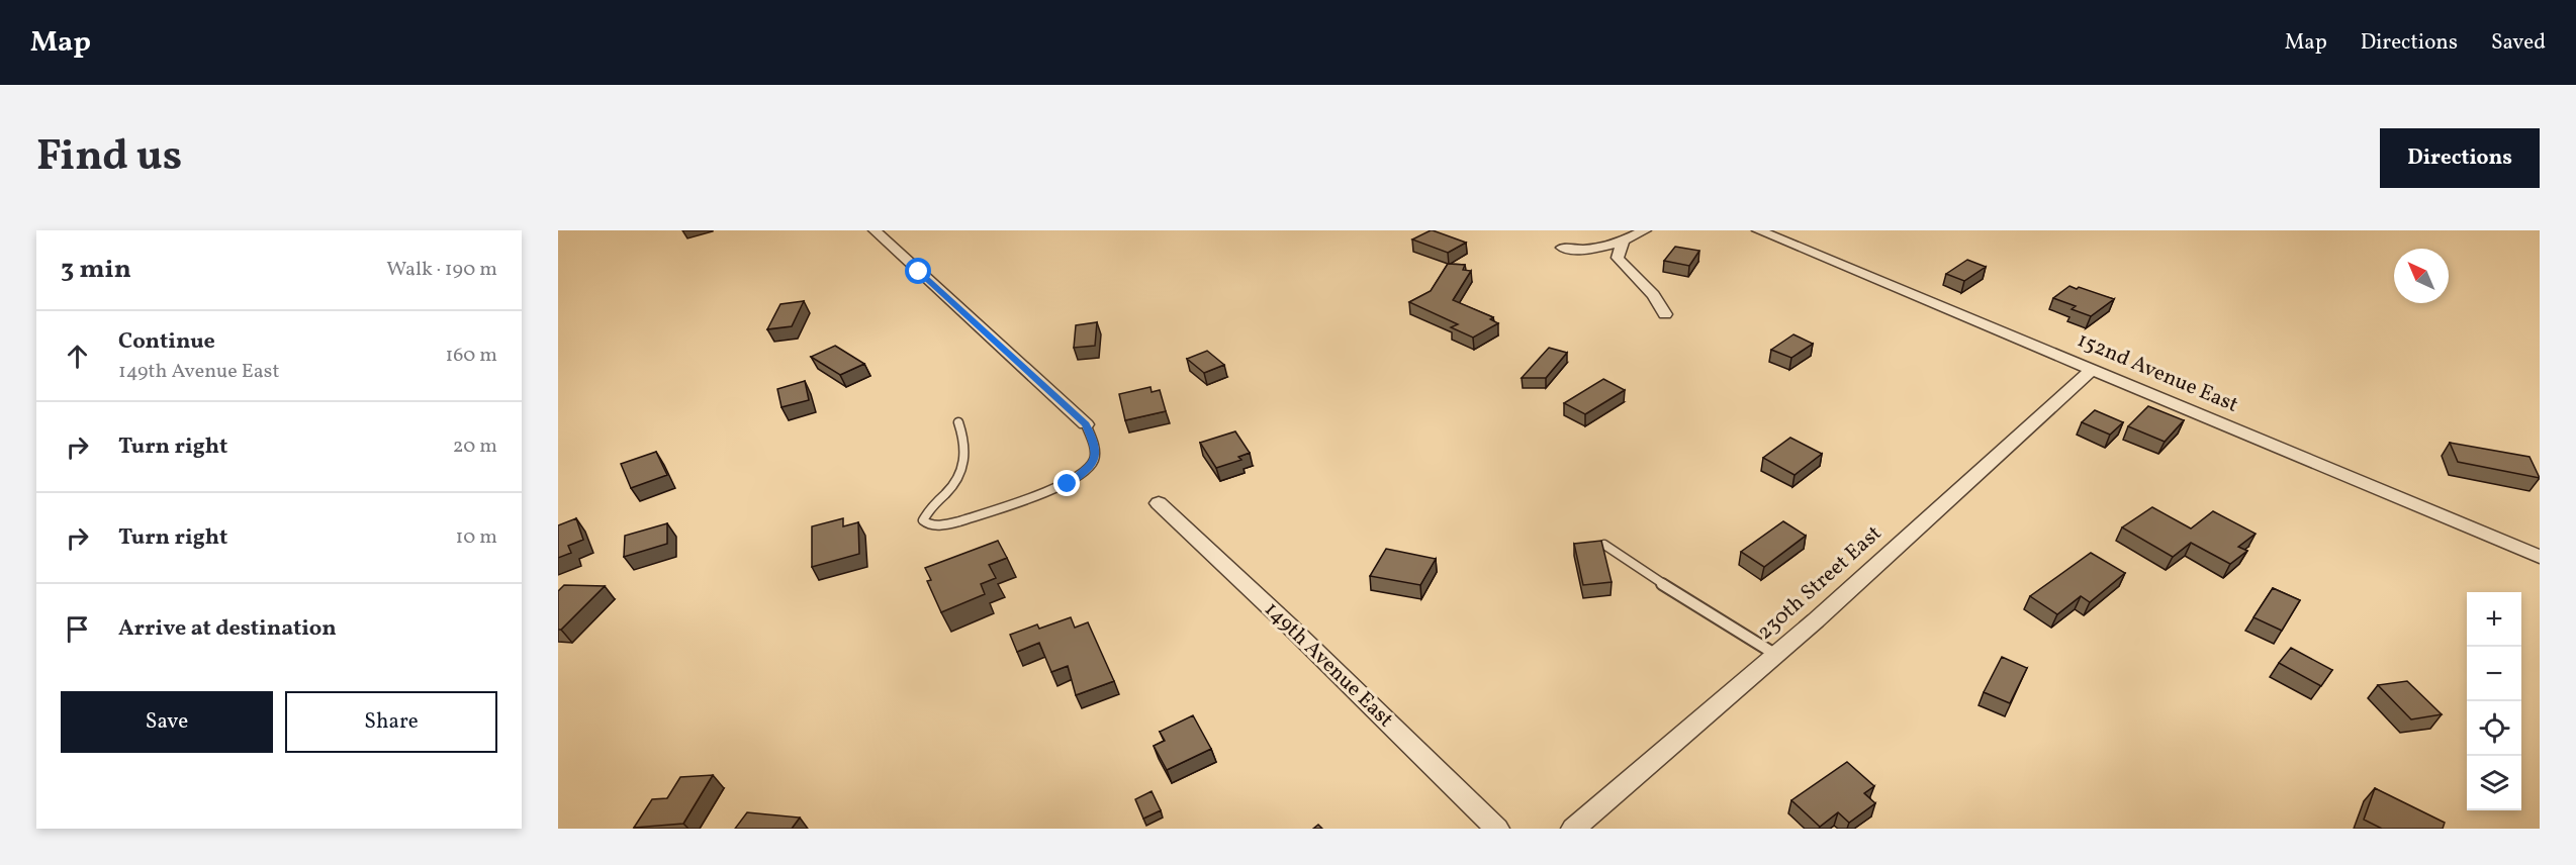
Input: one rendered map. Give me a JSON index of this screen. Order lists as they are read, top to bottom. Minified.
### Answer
{"streets":{"street":["152nd Avenue East","230th Street East","149th Avenue East"]},"crossings":[["152nd Avenue East","230th Street East"]],"north":"top left","page":{"header":"Map","nav":["Map","Directions","Saved"],"title":"Find us","buttons":["Directions",["Save","Share"]],"heading":["3 min","Walk · 190 m"],"list":[["Continue","149th Avenue East","160 m"],["Turn right","20 m"],["Turn right","10 m"],"Arrive at destination"],"map_buttons":["+","−"]}}
